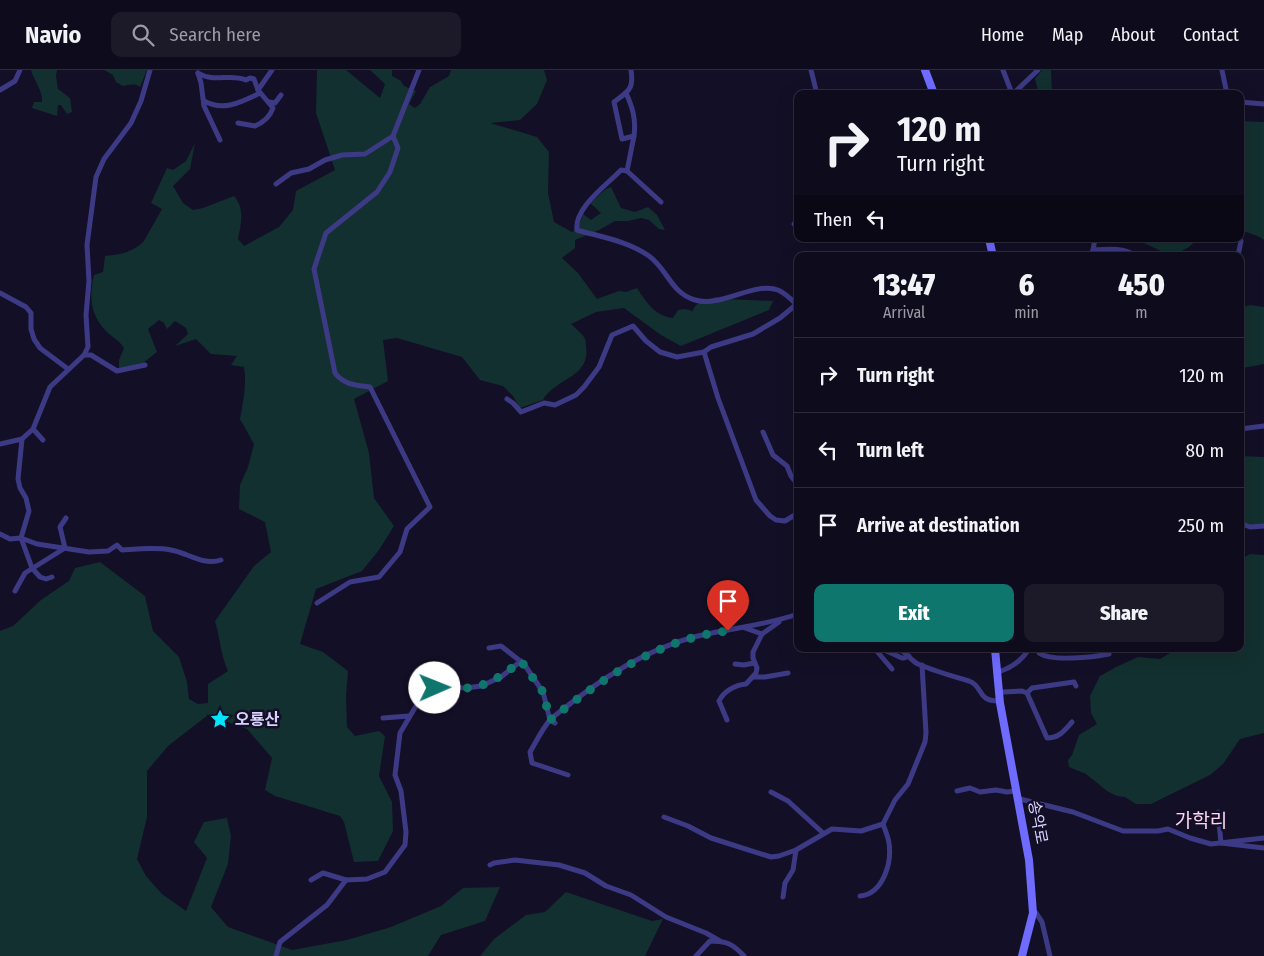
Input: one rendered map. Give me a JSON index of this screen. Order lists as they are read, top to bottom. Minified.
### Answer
{"streets":{"main road":["송악로"]},"districts":["가학리"],"places":{"place":["오룡산"]},"page":{"header":"Navio","search":"Search here","nav":["Home","Map","About","Contact"],"turn":["120 m","Turn right"],"then":"Then","eta":["13:47","Arrival","6","min","450","m"],"list":[{"name":"Turn right","value":"120 m"},{"name":"Turn left","value":"80 m"},{"name":"Arrive at destination","value":"250 m"}],"buttons":["Exit","Share"]}}
